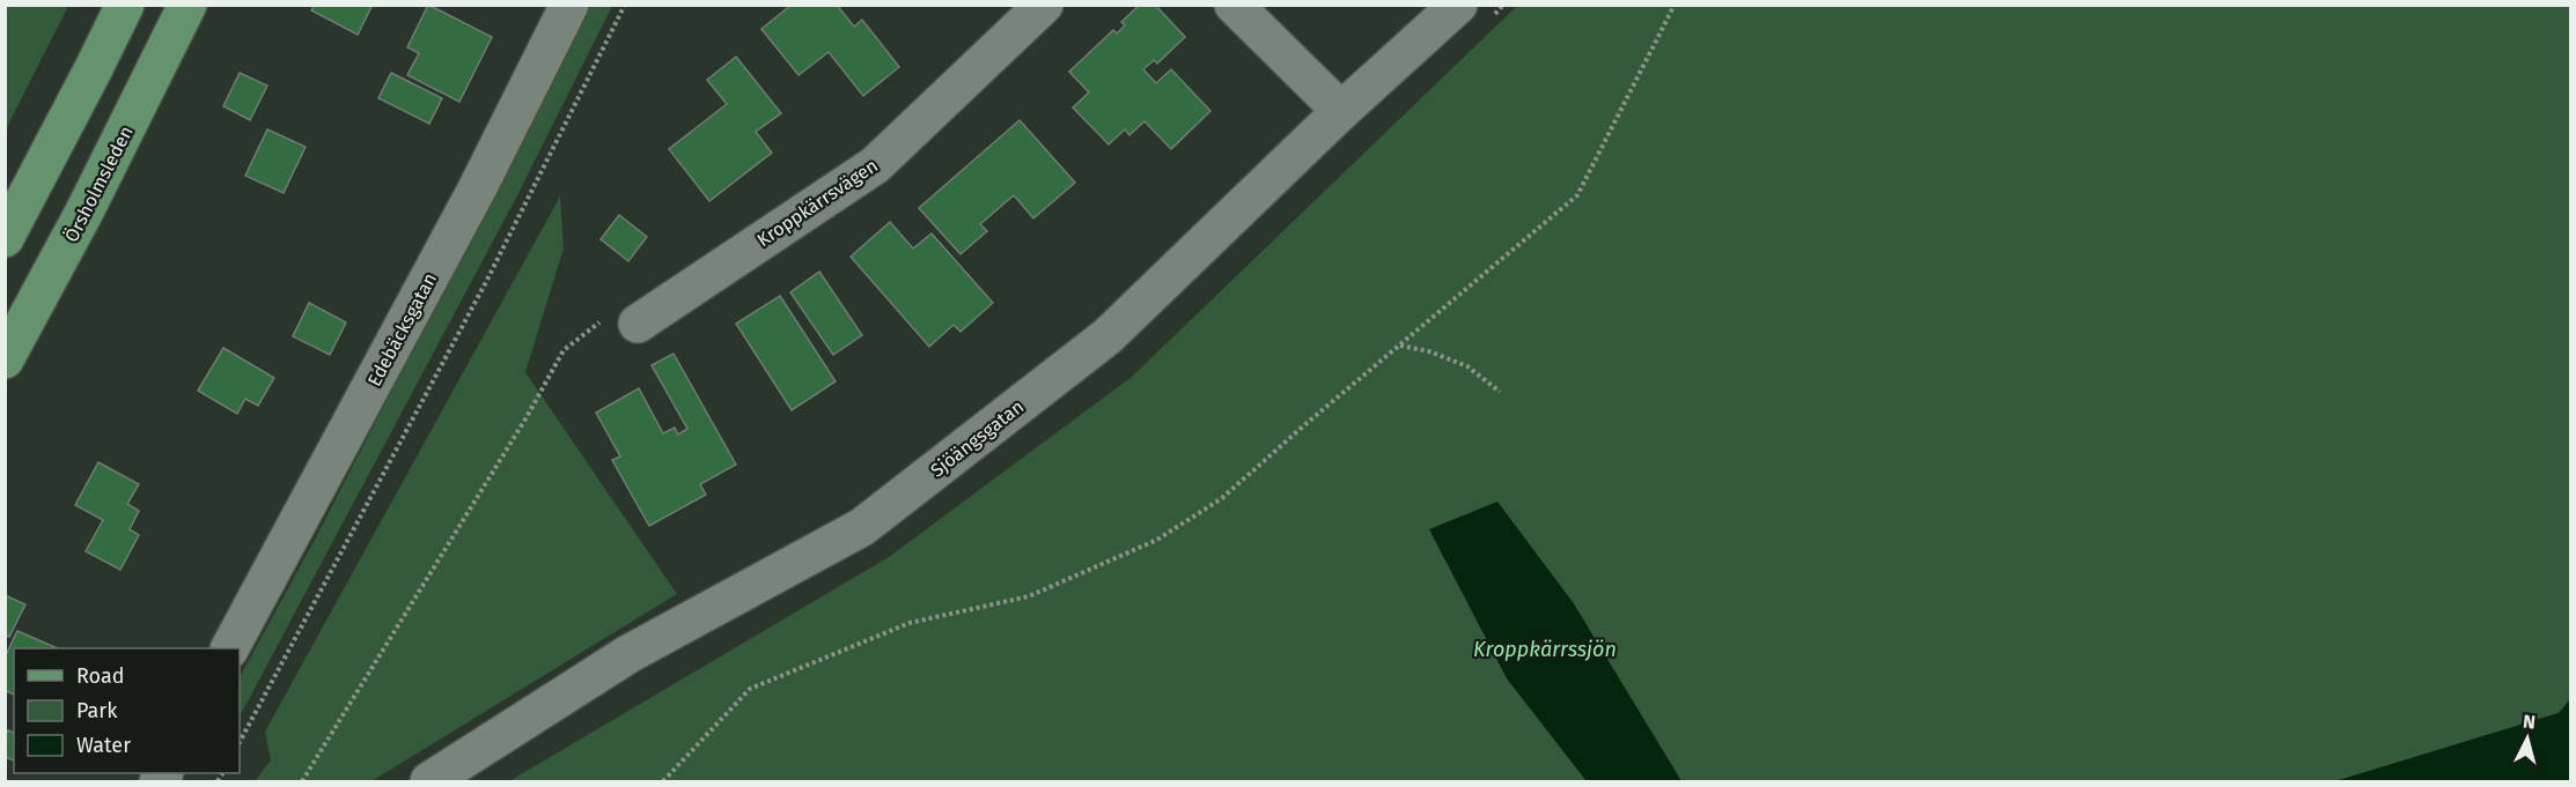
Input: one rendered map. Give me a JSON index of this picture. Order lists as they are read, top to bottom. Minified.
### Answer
{"streets":{"main road":["Örsholmsleden"],"street":["Kroppkärrsvägen","Edebäcksgatan","Sjöängsgatan"]},"water":["Kroppkärrssjön"],"legend":["Road","Park","Water"],"north":"top"}
